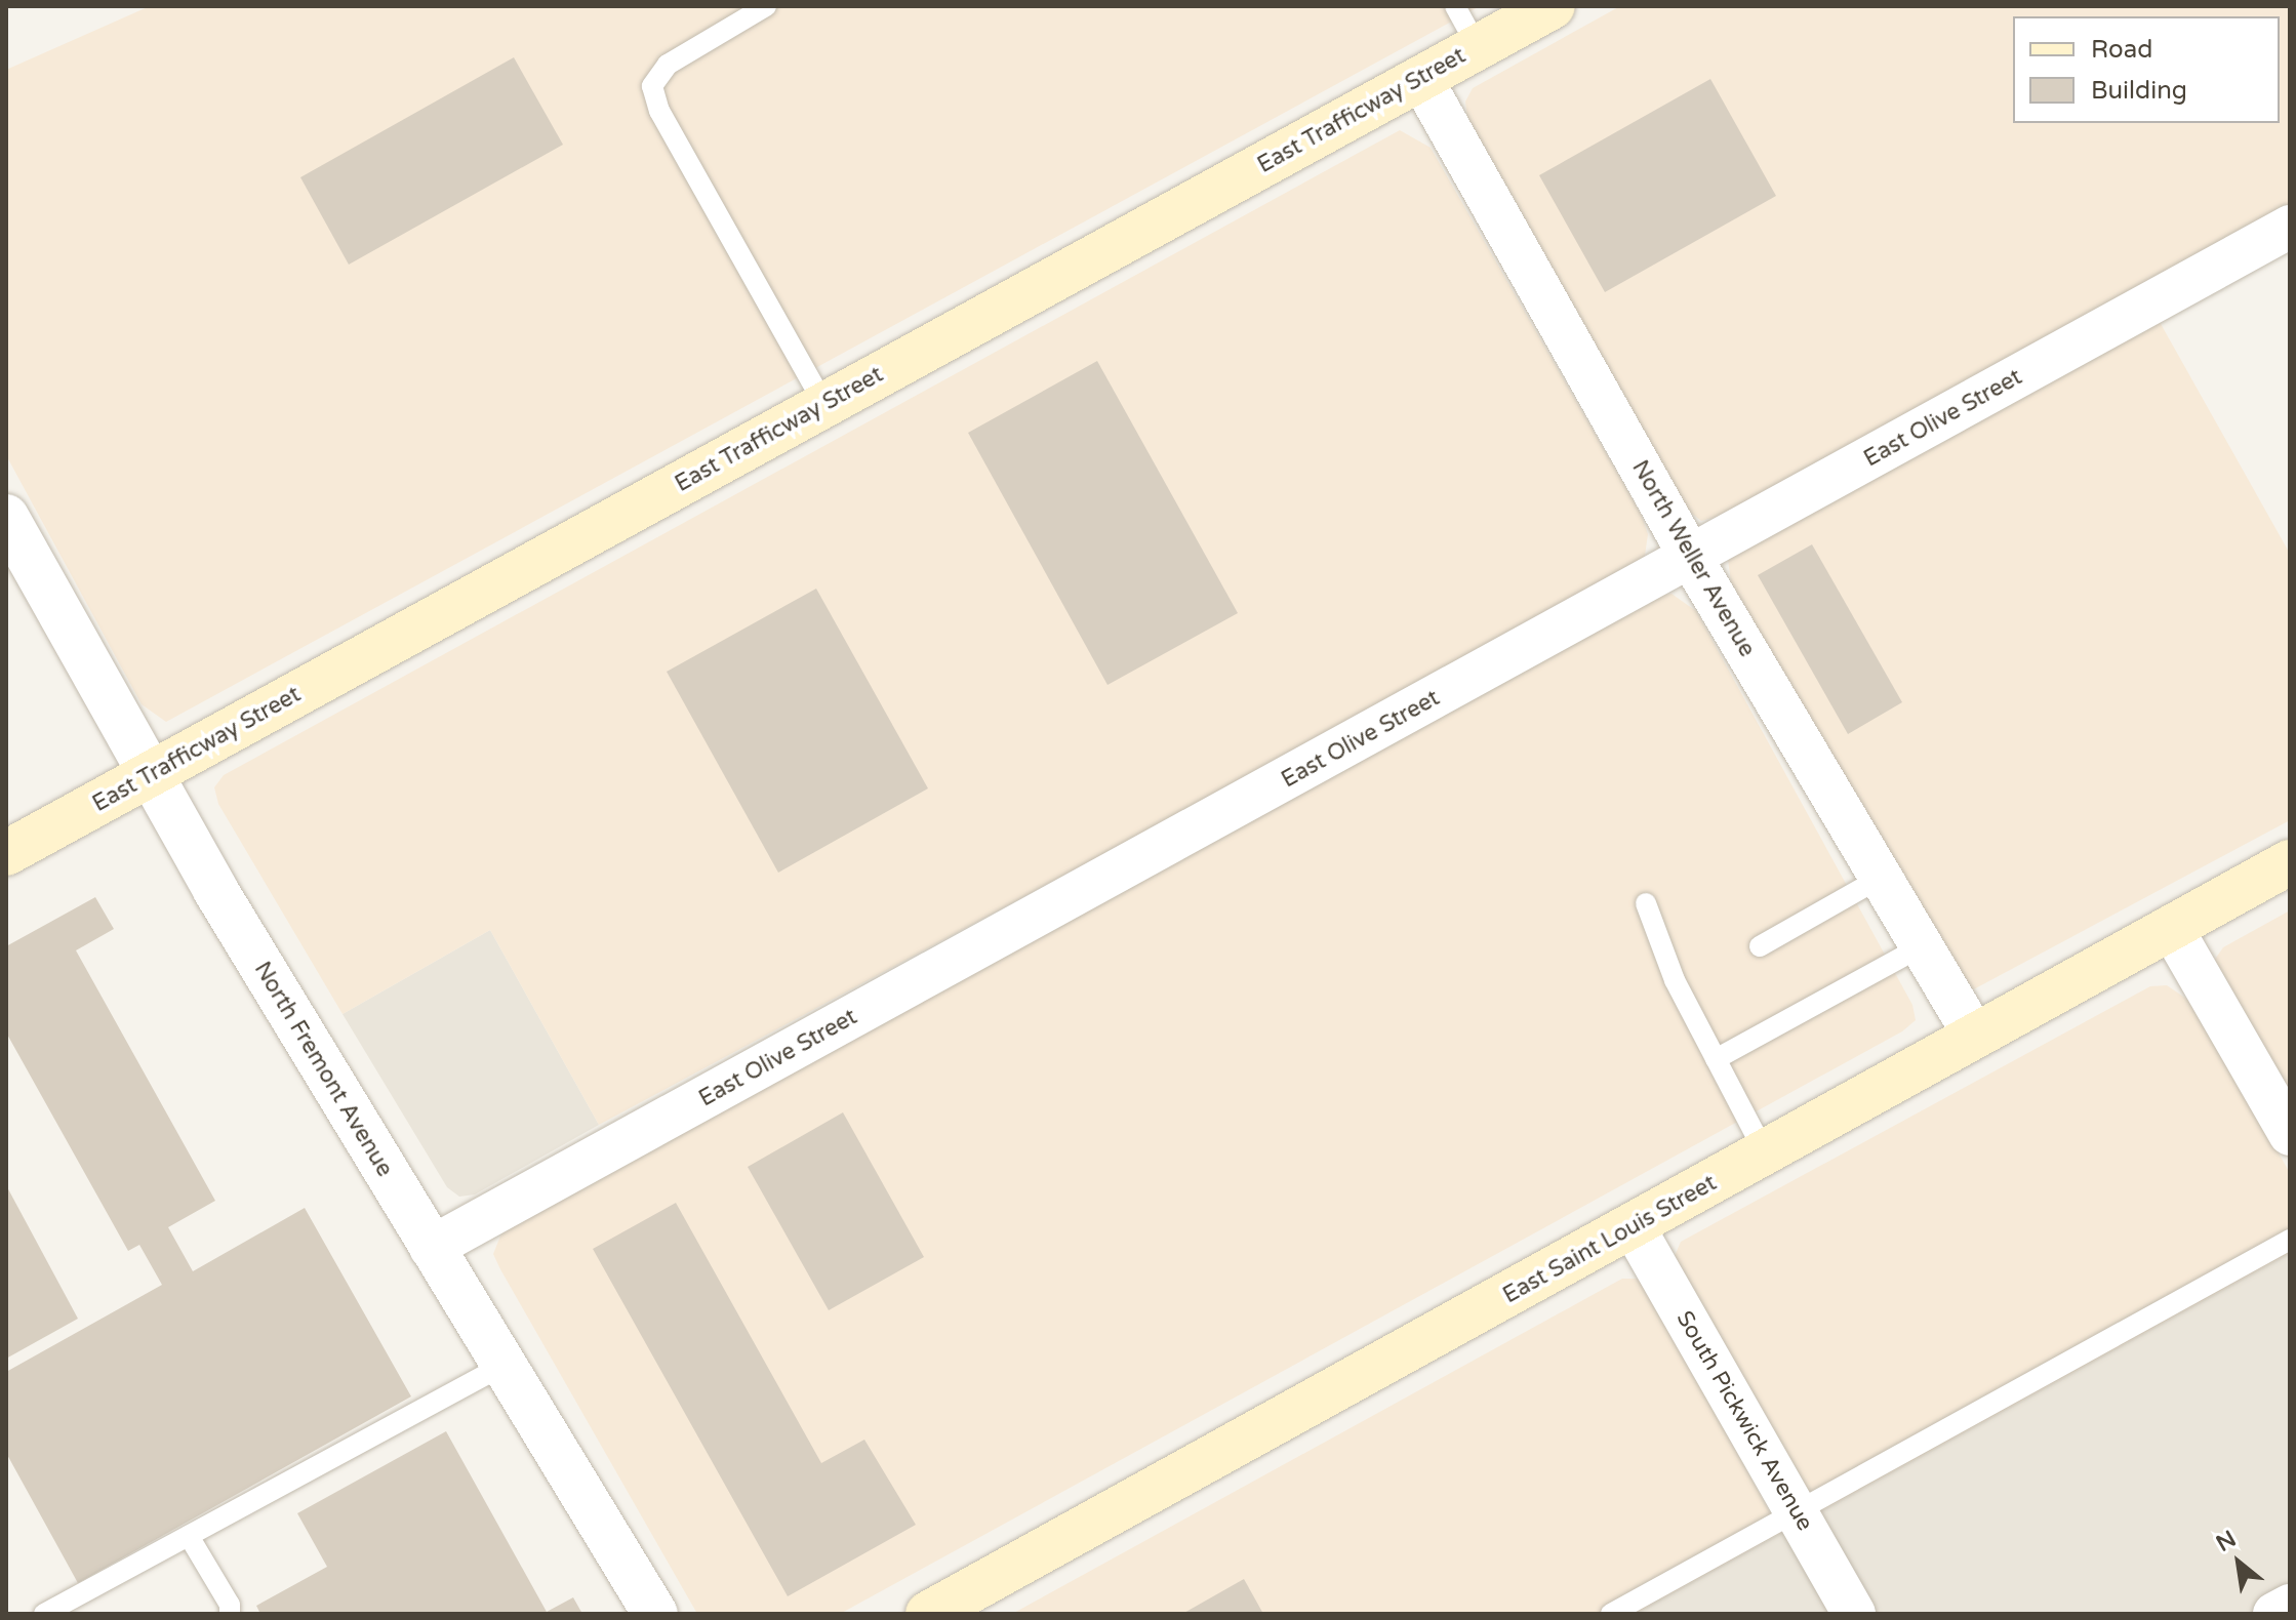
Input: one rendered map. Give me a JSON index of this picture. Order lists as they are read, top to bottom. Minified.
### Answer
{"streets":{"main road":["East Trafficway Street","East Saint Louis Street"],"street":["East Olive Street","North Weller Avenue","North Fremont Avenue","South Pickwick Avenue"]},"crossings":[["East Trafficway Street","North Weller Avenue"],["East Trafficway Street","North Fremont Avenue"],["East Olive Street","North Weller Avenue"],["East Olive Street","North Fremont Avenue"],["North Weller Avenue","East Saint Louis Street"],["East Saint Louis Street","South Pickwick Avenue"]],"legend":["Road","Building"],"north":"top left"}
